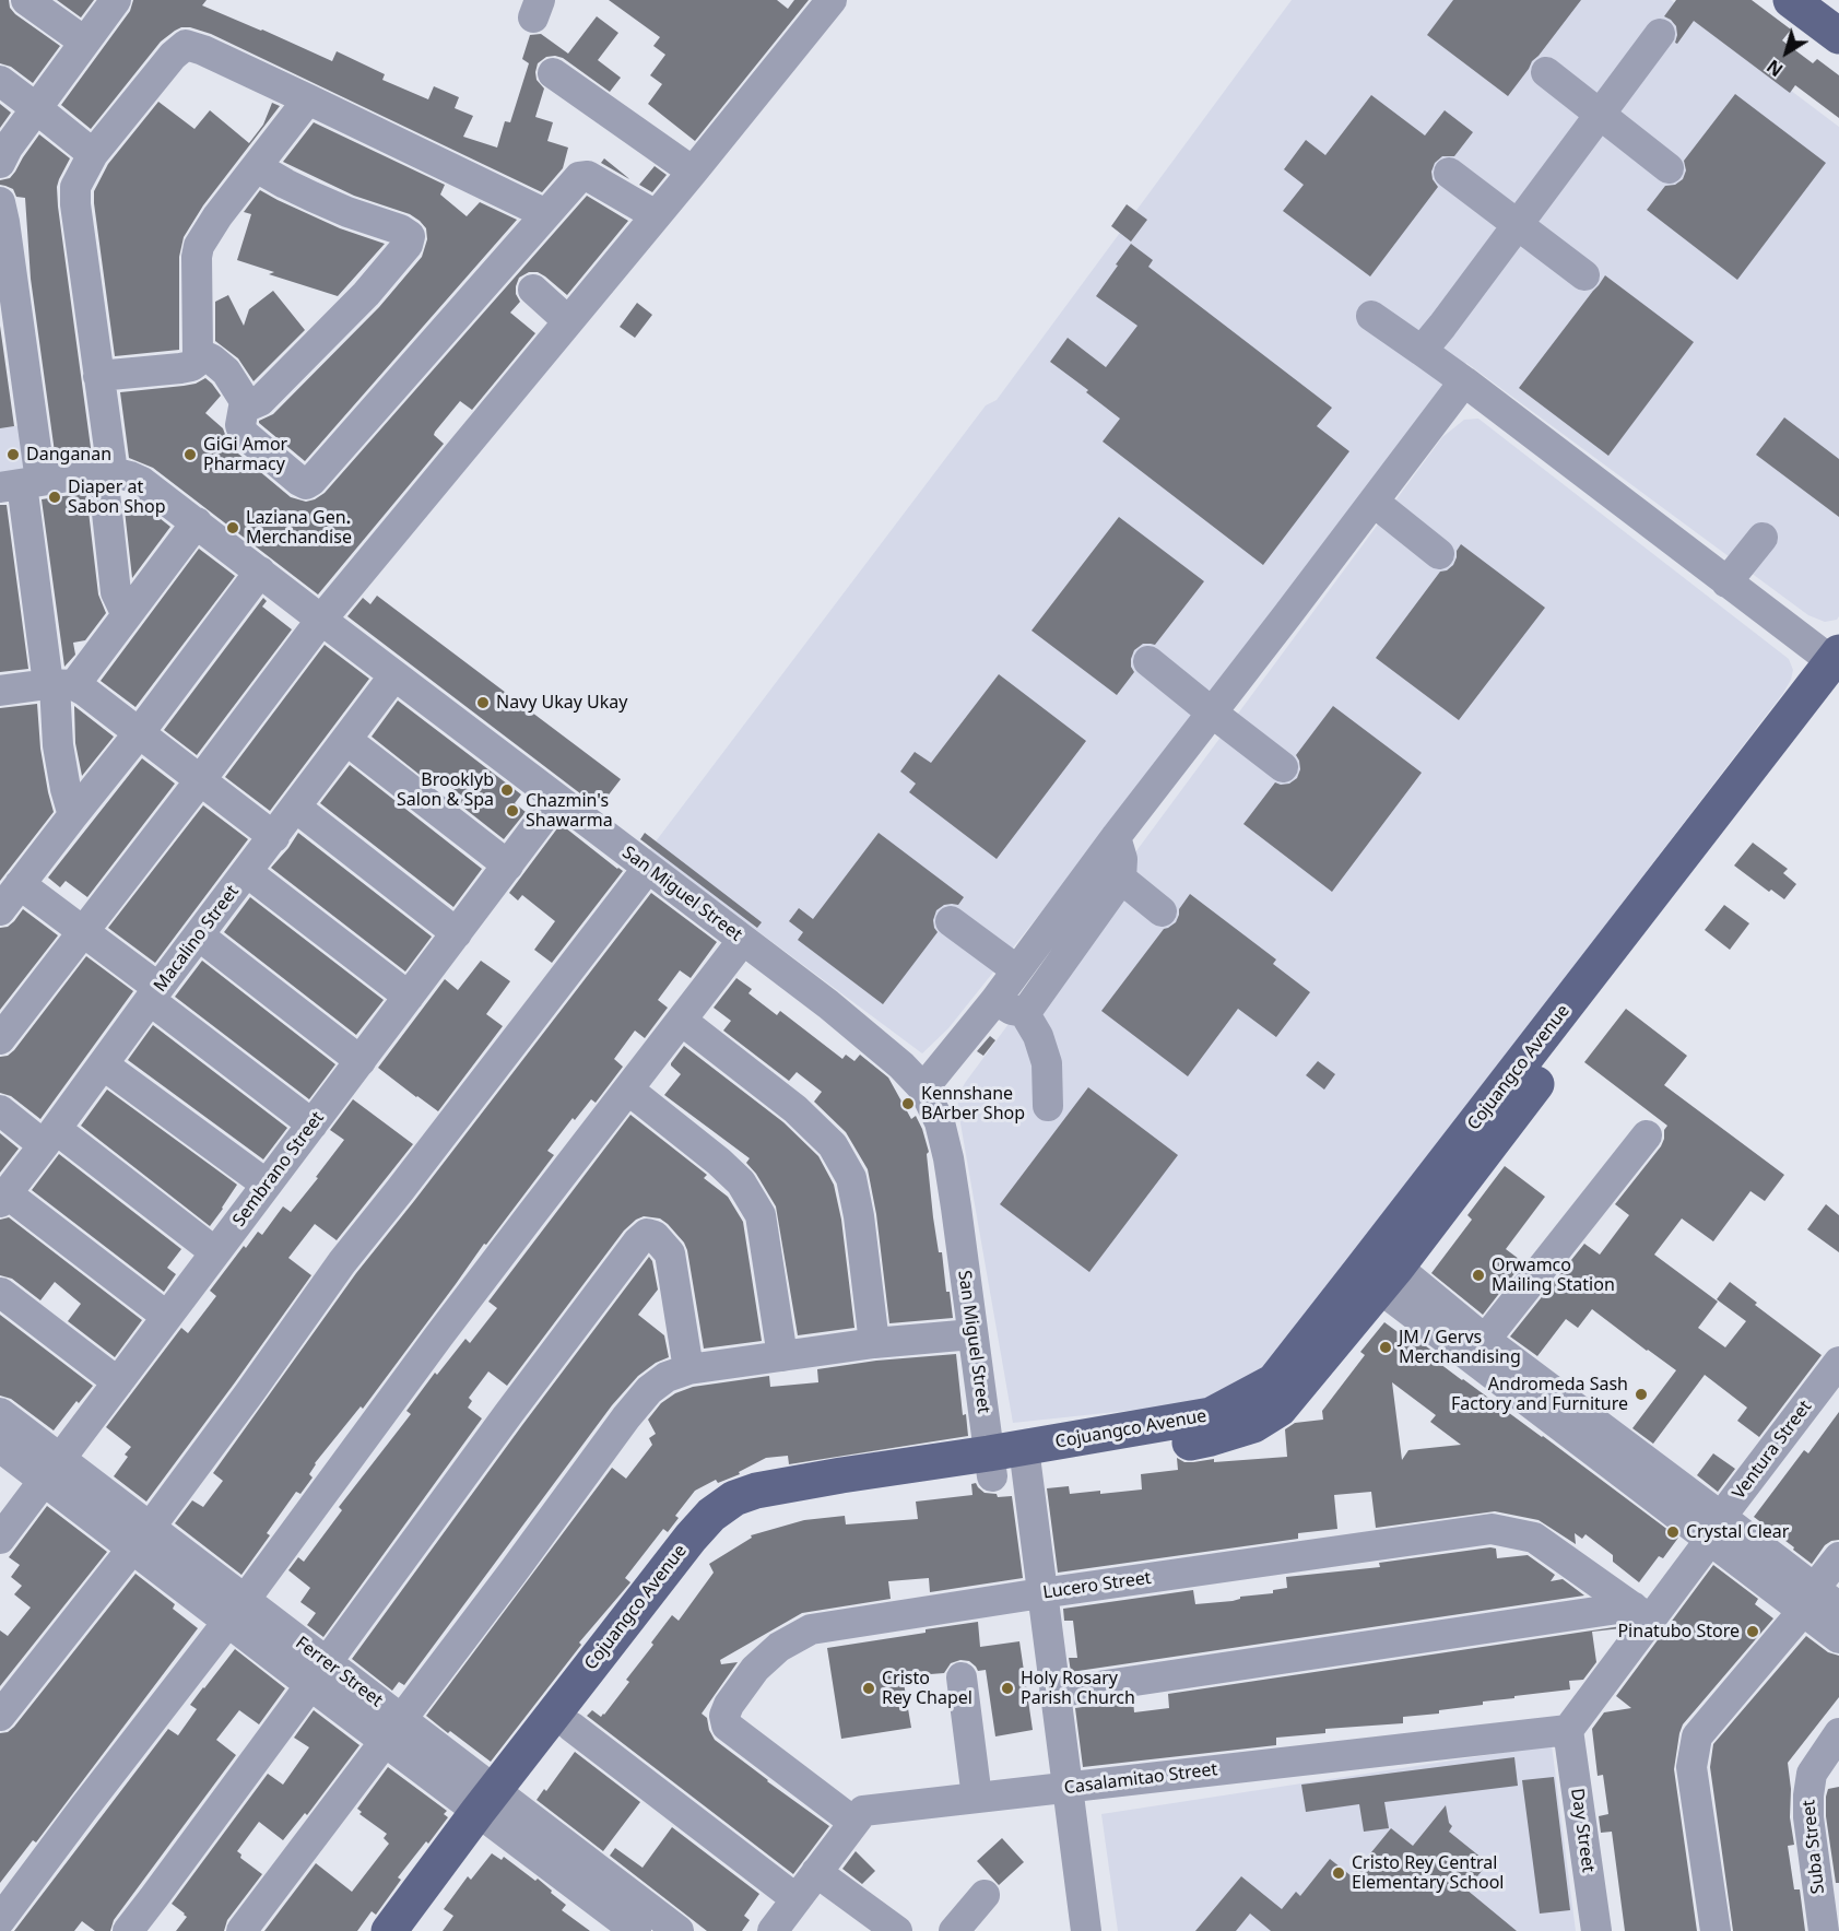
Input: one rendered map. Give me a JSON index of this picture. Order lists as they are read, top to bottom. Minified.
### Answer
{"streets":{"main road":["Cojuangco Avenue"],"street":["San Miguel Street","Macalino Street","Sembrano Street","Ventura Street","Lucero Street","Ferrer Street","Casalamitao Street","Day Street","Suba Street"]},"crossings":[["San Miguel Street","Macalino Street"],["San Miguel Street","Cojuangco Avenue"],["San Miguel Street","Sembrano Street"],["San Miguel Street","Lucero Street"],["San Miguel Street","Casalamitao Street"],["Cojuangco Avenue","Ferrer Street"],["Sembrano Street","Ferrer Street"],["Ventura Street","Lucero Street"],["Ventura Street","Casalamitao Street"],["Ventura Street","Day Street"],["Lucero Street","Casalamitao Street"],["Casalamitao Street","Day Street"]],"places":["Danganan","GiGi Amor Pharmacy","Diaper at Sabon Shop","Laziana Gen. Merchandise","Navy Ukay Ukay","Brooklyb Salon & Spa","Chazmin's Shawarma","Kennshane BArber Shop","Orwamco Mailing Station","JM / Gervs Merchandising","Andromeda Sash Factory and Furniture","Crystal Clear","Pinatubo Store","Cristo Rey Chapel","Holy Rosary Parish Church","Cristo Rey Central Elementary School"],"north":"bottom left"}
